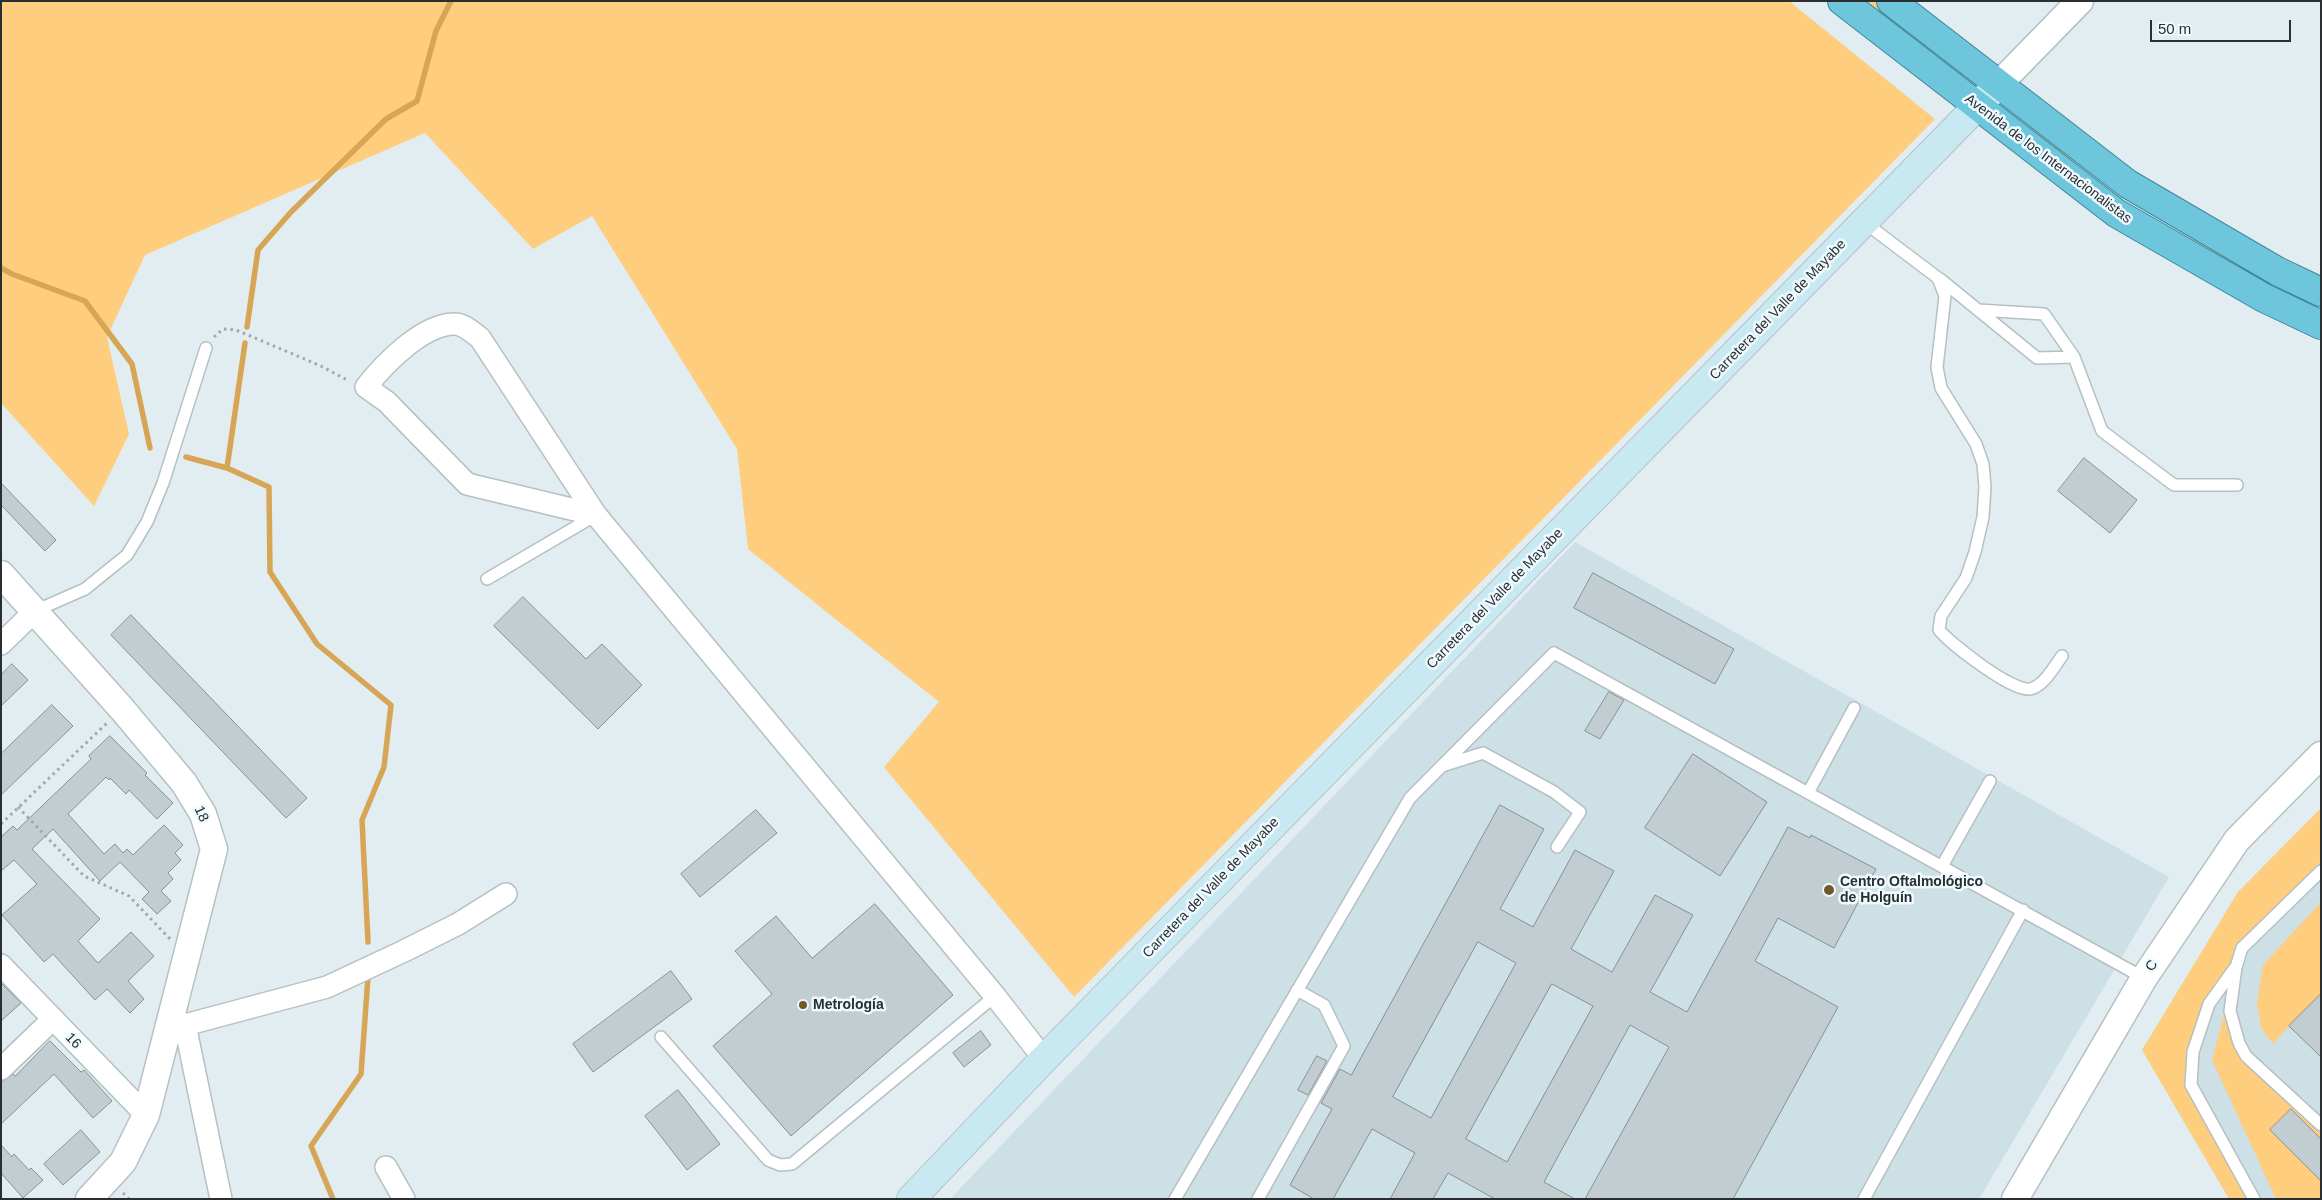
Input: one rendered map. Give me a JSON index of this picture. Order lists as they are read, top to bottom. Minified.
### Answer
{"streets":{"highway":["Avenida de los Internacionalistas"],"main road":["Carretera del Valle de Mayabe"],"street":["18","C","16"]},"crossings":[["Avenida de los Internacionalistas","Carretera del Valle de Mayabe"],["18","16"]],"places":["Centro Oftalmológico de Holguín","Metrología"],"scale_bar":"50 m"}
